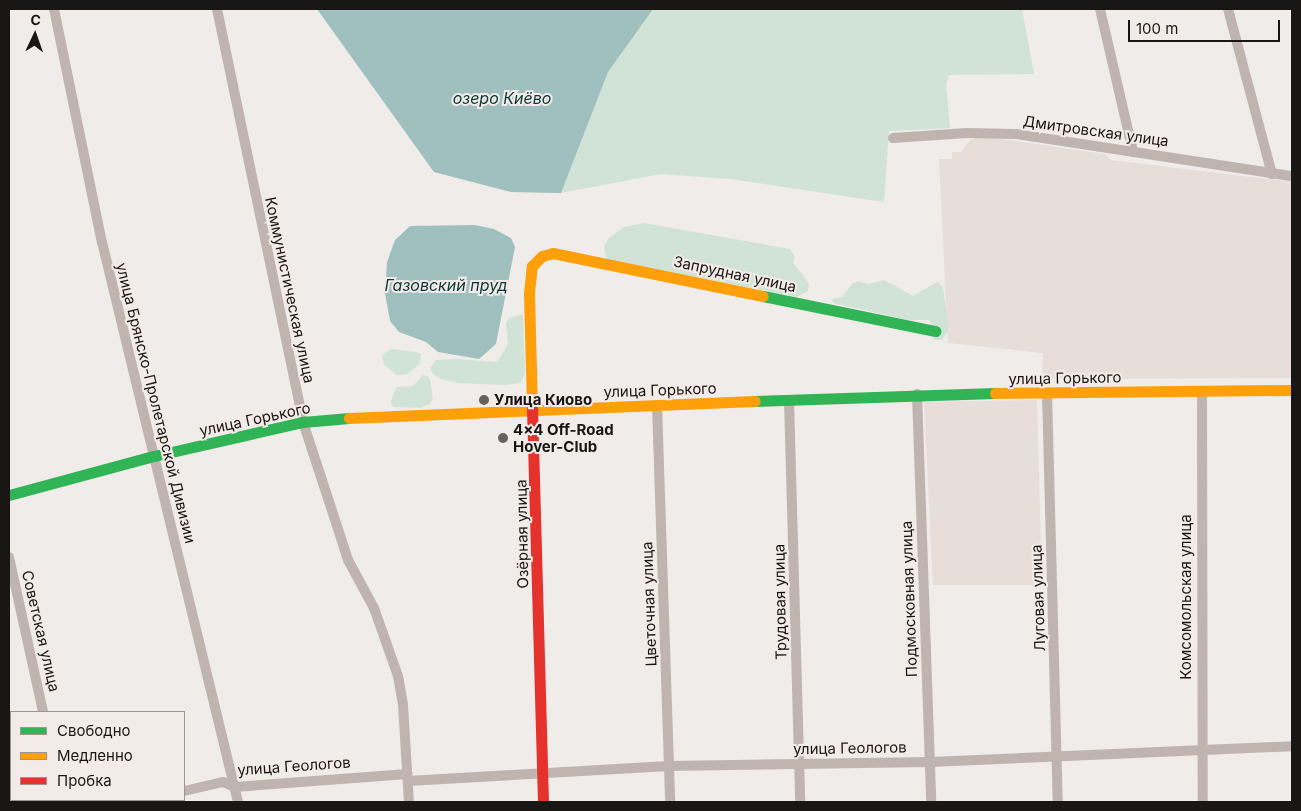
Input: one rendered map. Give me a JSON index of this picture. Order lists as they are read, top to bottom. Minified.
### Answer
{"streets":{"street":["Дмитровская улица","Запрудная улица","Коммунистическая улица","улица Горького","улица Брянско-Пролетарской Дивизии","Озёрная улица","Комсомольская улица","Луговая улица","Подмосковная улица","Трудовая улица","Цветочная улица","Советская улица","улица Геологов"]},"crossings":[["Запрудная улица","Озёрная улица"],["Коммунистическая улица","улица Горького"],["Коммунистическая улица","улица Геологов"],["улица Горького","улица Брянско-Пролетарской Дивизии"],["улица Горького","Озёрная улица"],["улица Горького","Комсомольская улица"],["улица Горького","Луговая улица"],["улица Горького","Подмосковная улица"],["улица Горького","Трудовая улица"],["улица Горького","Цветочная улица"],["улица Брянско-Пролетарской Дивизии","улица Геологов"],["Озёрная улица","улица Геологов"],["Комсомольская улица","улица Геологов"],["Луговая улица","улица Геологов"],["Подмосковная улица","улица Геологов"],["Трудовая улица","улица Геологов"],["Цветочная улица","улица Геологов"]],"water":["озеро Киёво","Газовский пруд"],"places":["Улица Киово","4x4 Off-Road Hover-Club"],"legend":["Свободно","Медленно","Пробка"],"scale_bar":"100 m","north":"top"}
